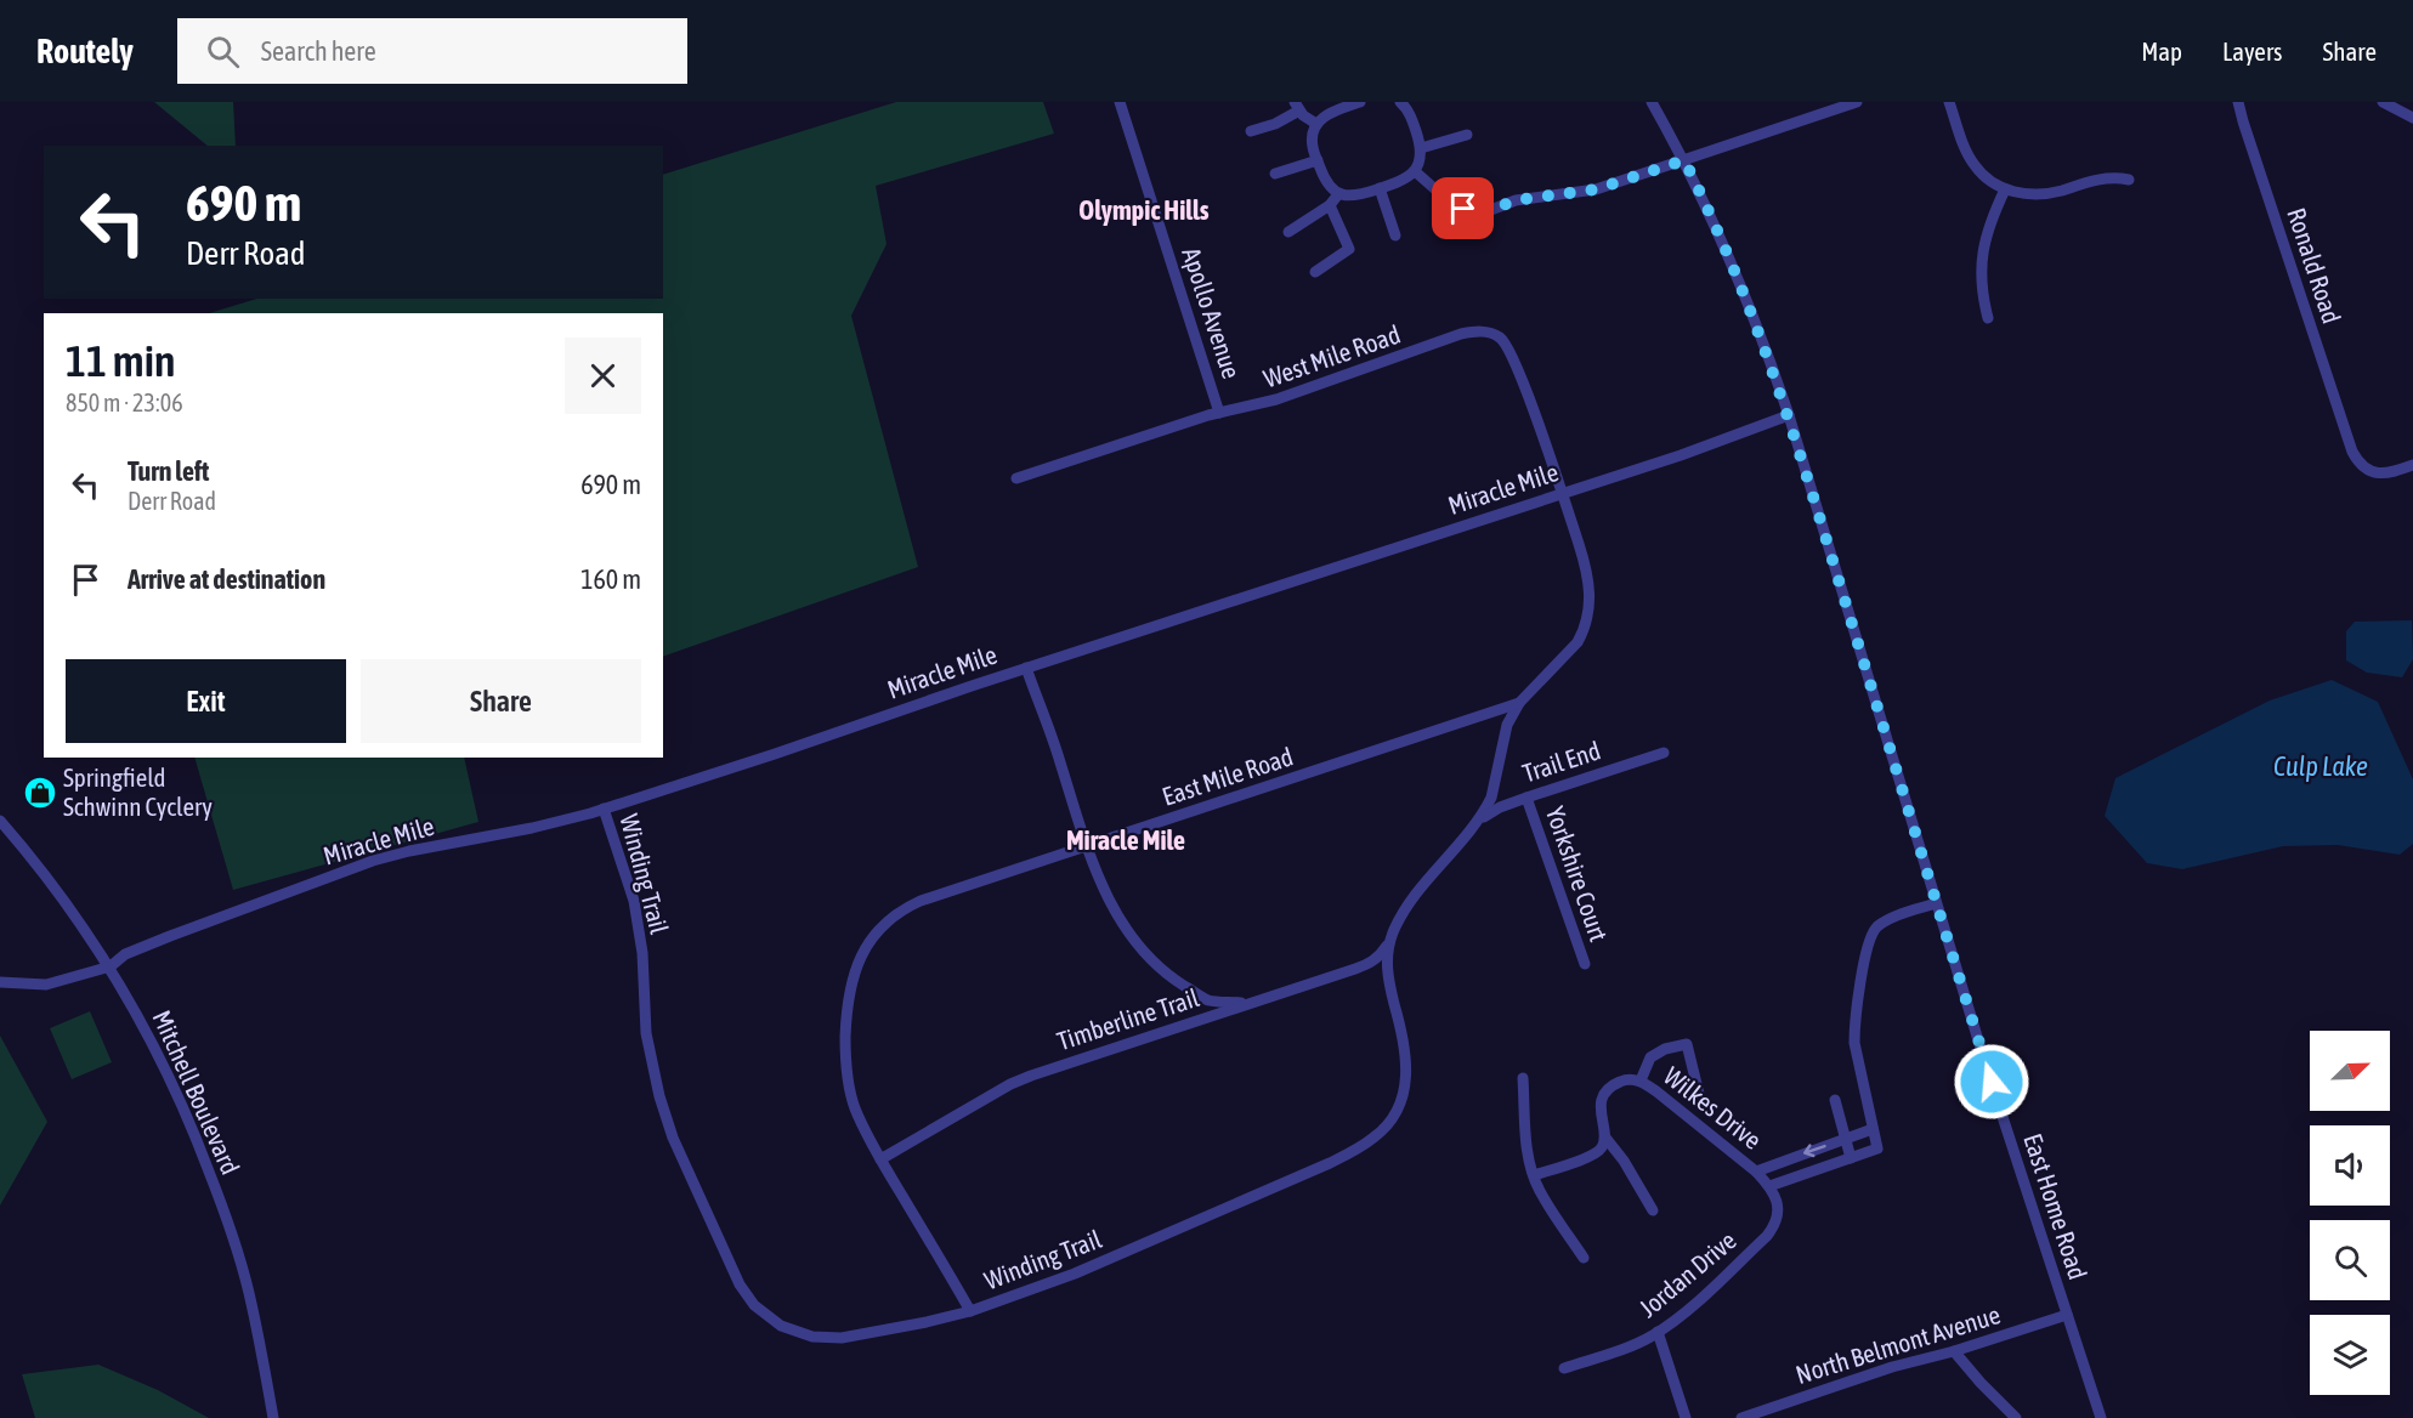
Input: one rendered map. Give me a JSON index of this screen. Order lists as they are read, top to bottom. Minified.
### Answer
{"streets":{"street":["Ronald Road","Apollo Avenue","West Mile Road","Miracle Mile","Trail End","East Mile Road","Winding Trail","Yorkshire Court","Timberline Trail","Mitchell Boulevard","Wilkes Drive","East Home Road","Jordan Drive","North Belmont Avenue"]},"crossings":[["Apollo Avenue","West Mile Road"],["West Mile Road","Miracle Mile"],["West Mile Road","East Mile Road"],["Miracle Mile","East Mile Road"],["Miracle Mile","Winding Trail"],["Miracle Mile","Mitchell Boulevard"],["Miracle Mile","East Home Road"],["Trail End","Winding Trail"],["Trail End","Yorkshire Court"],["East Mile Road","Winding Trail"],["East Mile Road","Timberline Trail"],["Winding Trail","Timberline Trail"],["Wilkes Drive","Jordan Drive"],["East Home Road","North Belmont Avenue"]],"districts":["Olympic Hills","Miracle Mile"],"water":["Culp Lake"],"places":{"shop":["Springfield Schwinn Cyclery"]},"north":"top right","page":{"header":"Routely","search":"Search here","nav":["Map","Layers","Share"],"turn":["690 m","Derr Road"],"heading":["11 min","850 m · 23:06"],"list":[{"name":"Turn left","note":"Derr Road","value":"690 m"},{"name":"Arrive at destination","value":"160 m"}],"buttons":["Exit","Share"]}}
